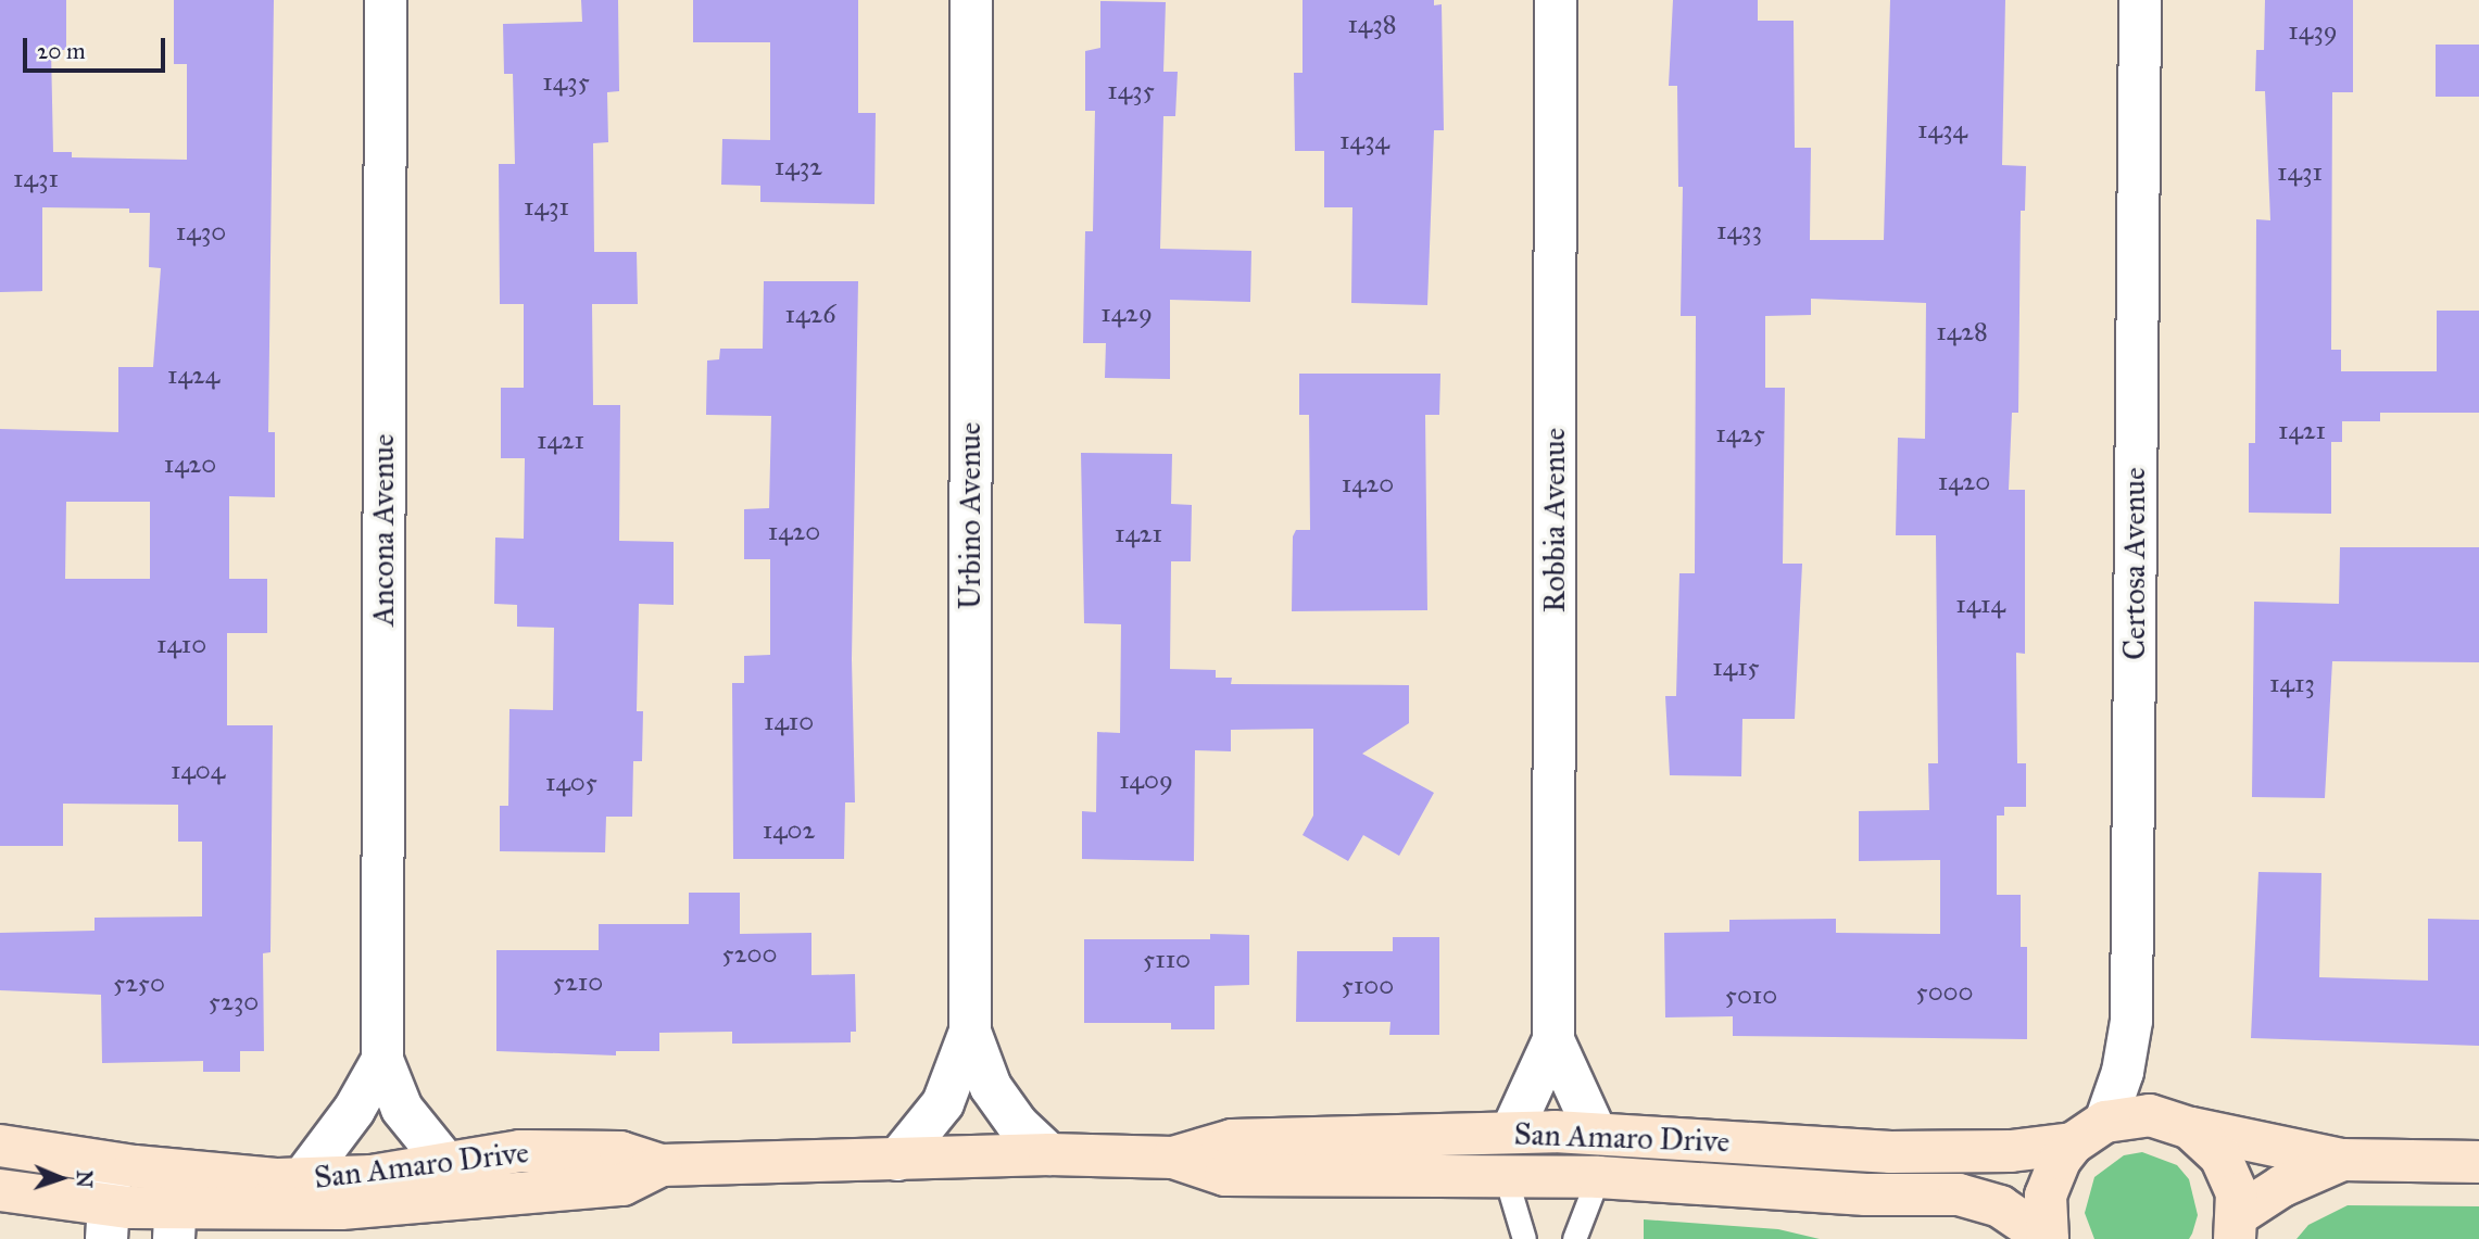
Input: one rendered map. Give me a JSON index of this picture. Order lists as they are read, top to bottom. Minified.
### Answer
{"streets":{"street":["Urbino Avenue","Robbia Avenue","Ancona Avenue","Certosa Avenue","San Amaro Drive"]},"crossings":[["Urbino Avenue","San Amaro Drive"],["Robbia Avenue","San Amaro Drive"],["Ancona Avenue","San Amaro Drive"],["Certosa Avenue","San Amaro Drive"]],"house_numbers":["1438","1439","1435","1435","1434","1434","1432","1431","1431","1431","1433","1430","1429","1426","1428","1424","1421","1425","1421","1420","1420","1420","1420","1421","1414","1410","1415","1413","1410","1404","1409","1405","1402","5200","5110","5210","5250","5100","5000","5010","5230"],"scale_bar":"20 m","north":"right"}
